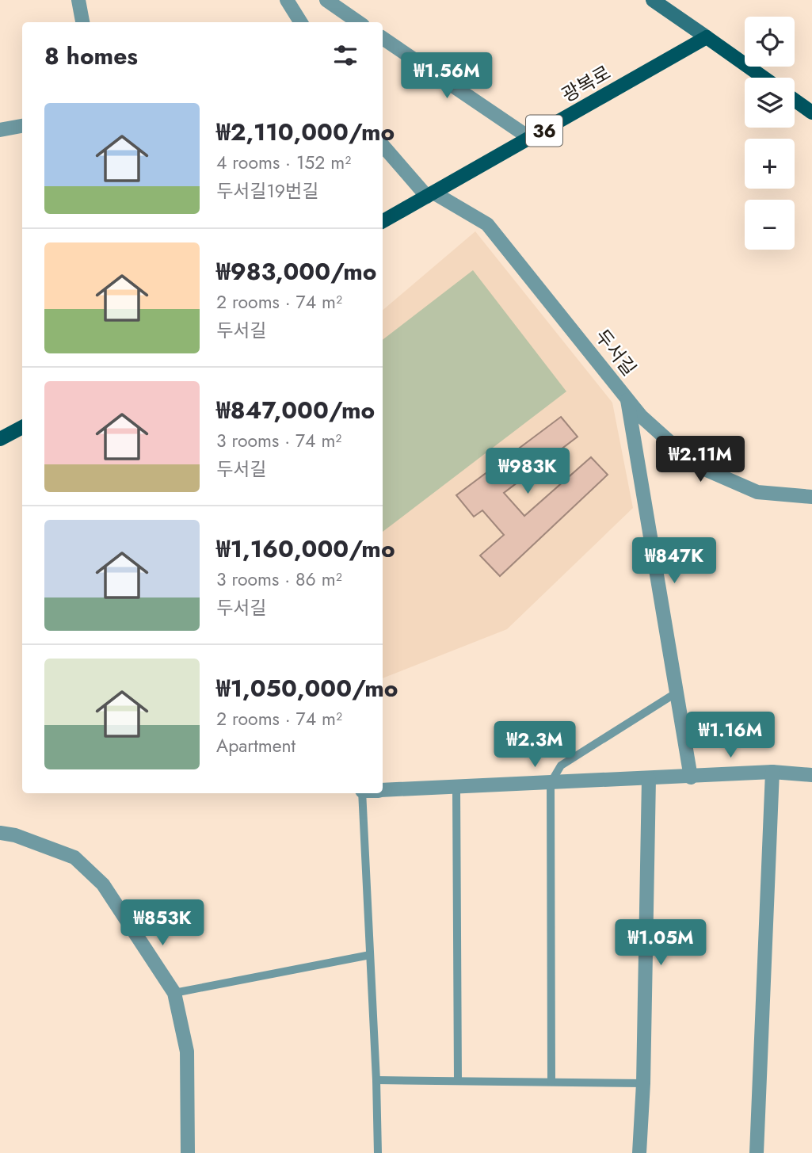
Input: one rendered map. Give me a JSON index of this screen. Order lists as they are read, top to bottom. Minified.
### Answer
{"streets":{"main road":["광복로","36"],"street":["두서길"]},"crossings":[["광복로","두서길"]],"page":{"map_buttons":["+","−"],"heading":"8 homes","price":["₩1.56M","₩2.11M","₩983K","₩847K","₩1.16M","₩2.3M","₩853K","₩1.05M"],"list":[{"name":"₩2,110,000/mo","note":"4 rooms · 152 m² · 두서길19번길"},{"name":"₩983,000/mo","note":"2 rooms · 74 m² · 두서길"},{"name":"₩847,000/mo","note":"3 rooms · 74 m² · 두서길"},{"name":"₩1,160,000/mo","note":"3 rooms · 86 m² · 두서길"},{"name":"₩1,050,000/mo","note":"2 rooms · 74 m² · Apartment"}]}}
